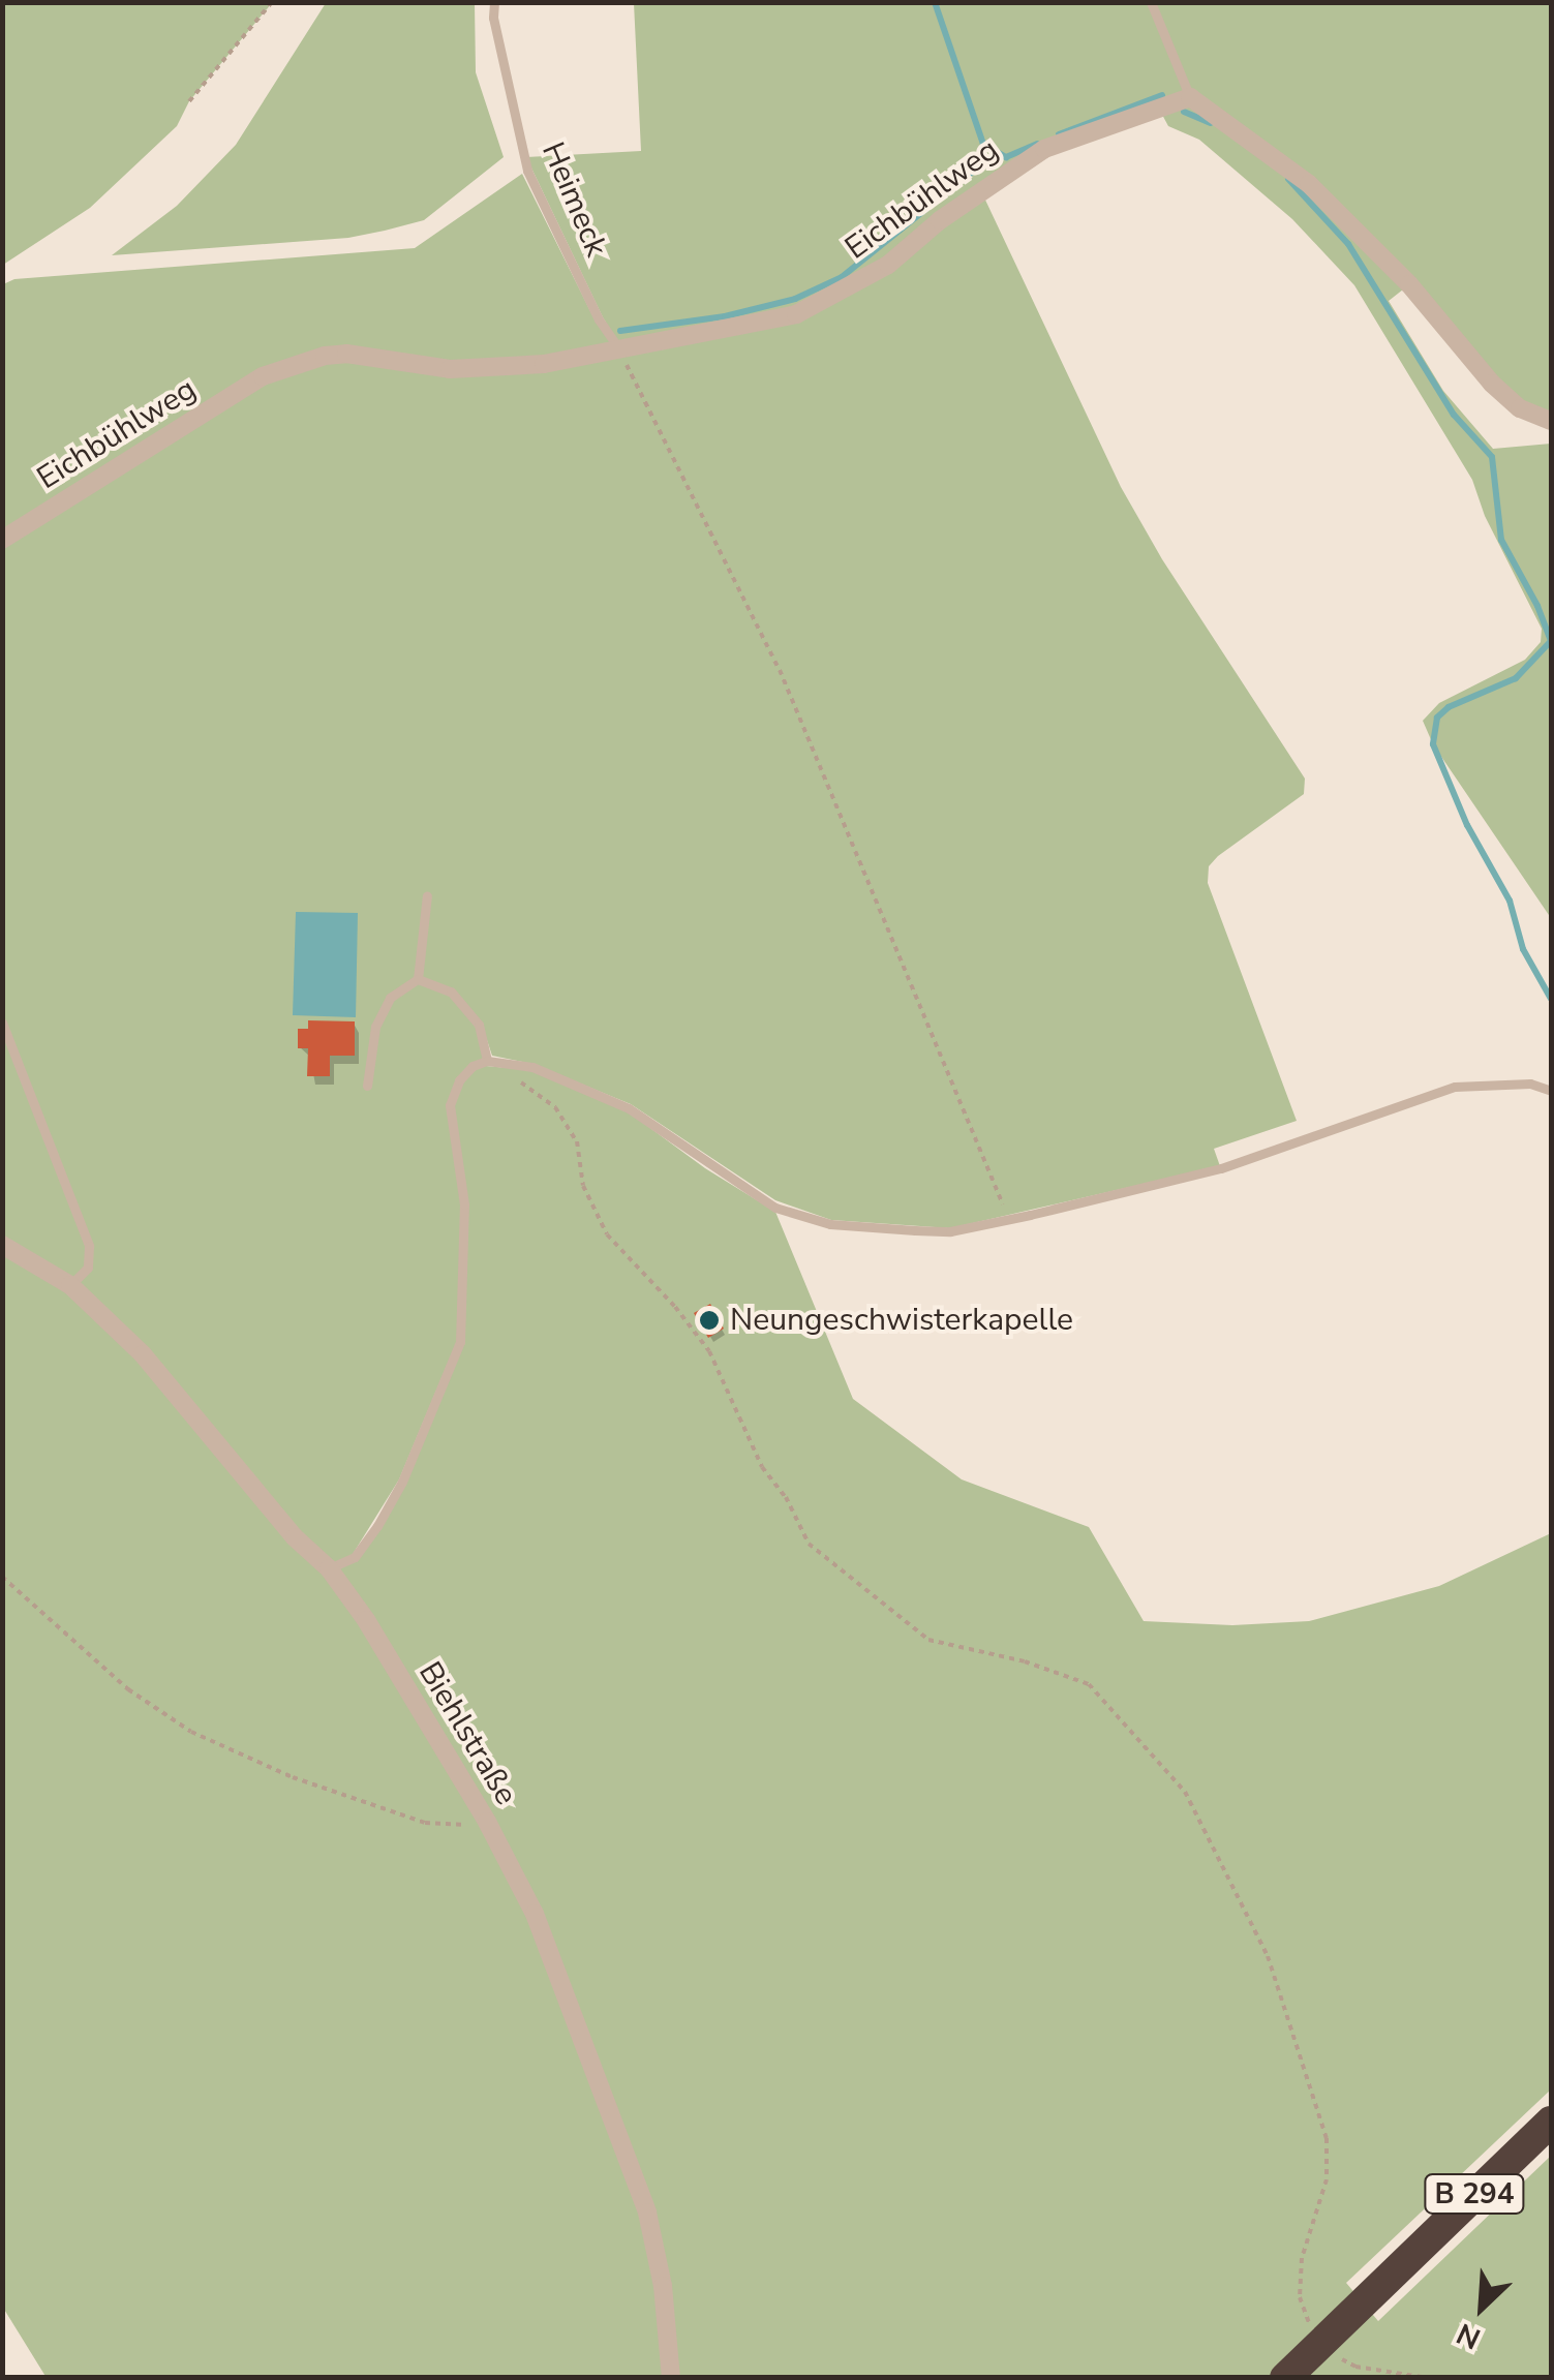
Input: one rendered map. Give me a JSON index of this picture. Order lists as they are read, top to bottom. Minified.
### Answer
{"streets":{"highway":["B 294"],"street":["Eichbühlweg","Biehlstraße"],"lane":["Heimeck"]},"crossings":[["Heimeck","Eichbühlweg"]],"places":["Neungeschwisterkapelle"],"north":"bottom left"}
